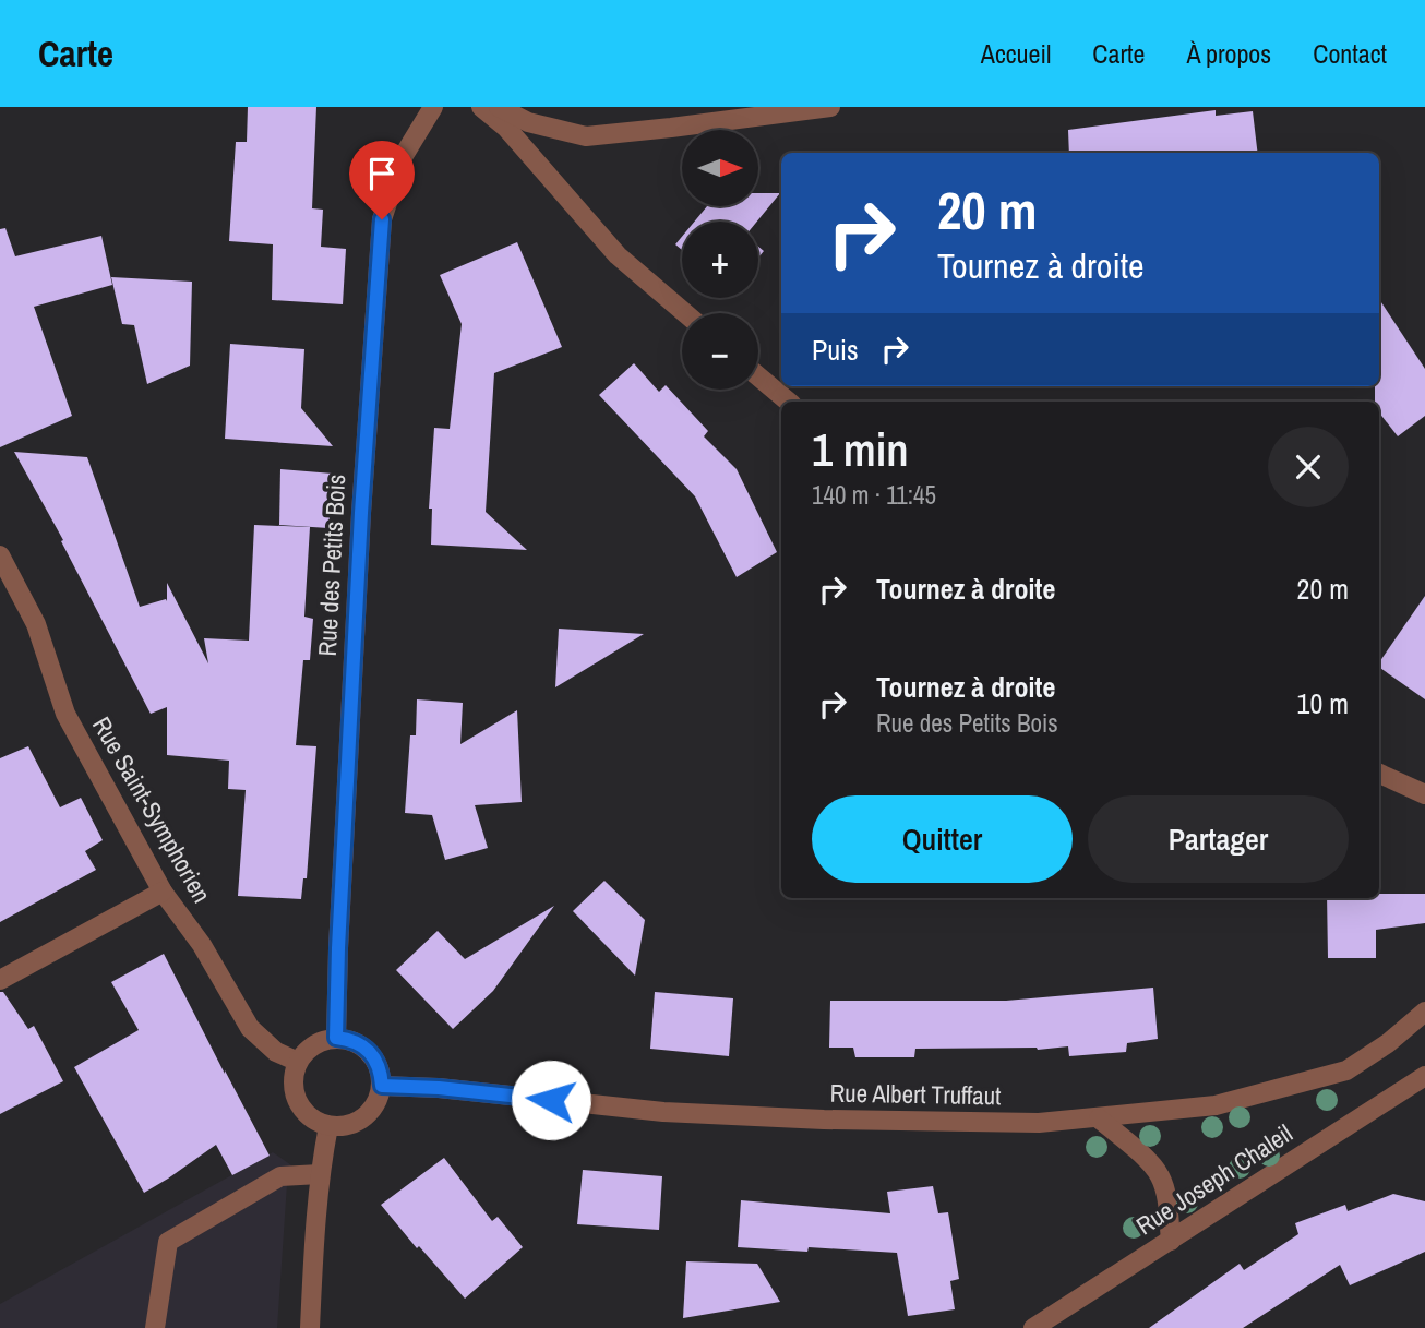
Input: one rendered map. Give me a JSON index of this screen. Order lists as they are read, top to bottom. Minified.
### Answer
{"streets":{"street":["Rue des Petits Bois","Rue Saint-Symphorien","Rue Albert Truffaut","Rue Joseph Chaleil"]},"crossings":[["Rue des Petits Bois","Rue Saint-Symphorien"],["Rue des Petits Bois","Rue Albert Truffaut"],["Rue Saint-Symphorien","Rue Albert Truffaut"]],"north":"right","page":{"header":"Carte","nav":["Accueil","Carte","À propos","Contact"],"map_buttons":["+","−"],"turn":["20 m","Tournez à droite"],"then":"Puis","heading":["1 min","140 m · 11:45"],"list":[{"name":"Tournez à droite","value":"20 m"},{"name":"Tournez à droite","note":"Rue des Petits Bois","value":"10 m"}],"buttons":["Quitter","Partager"]}}
